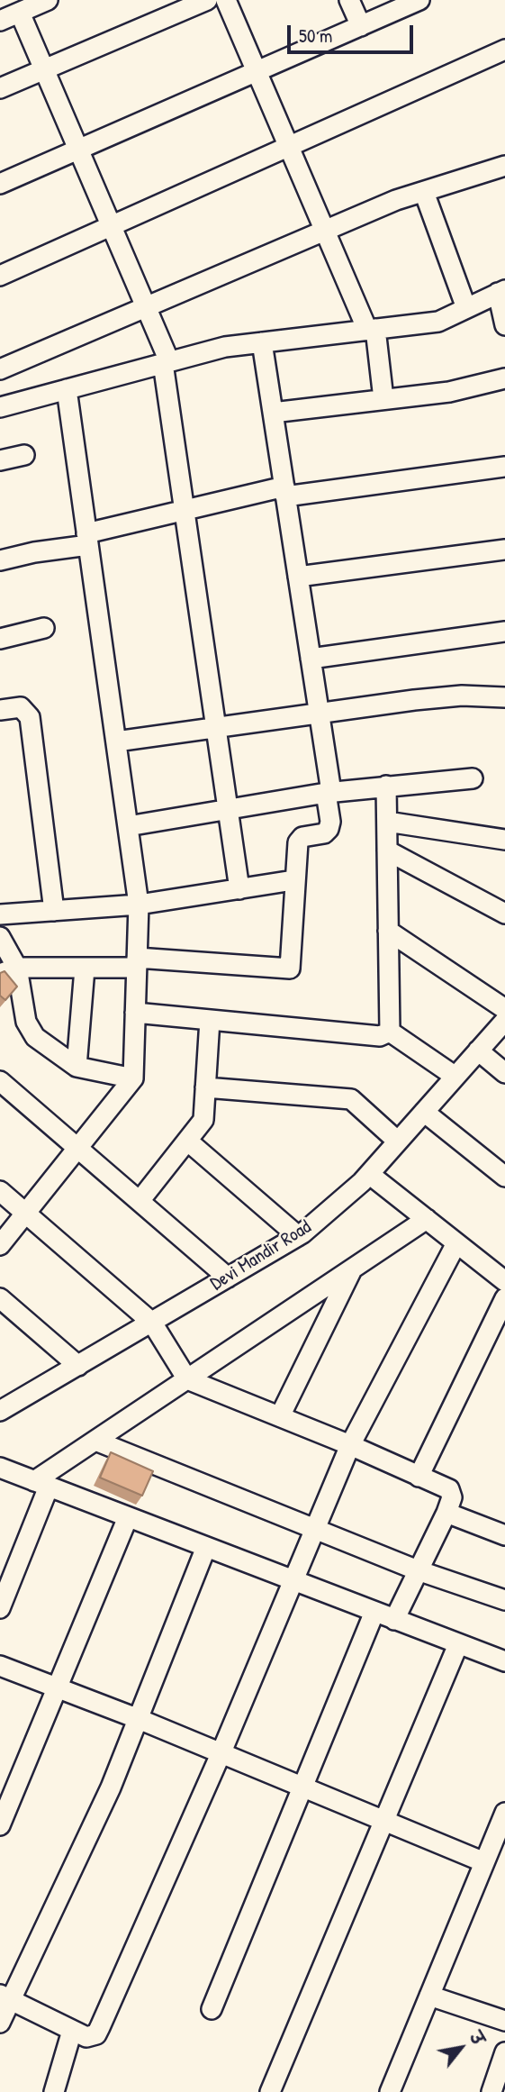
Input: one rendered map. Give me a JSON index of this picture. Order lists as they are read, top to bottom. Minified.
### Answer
{"streets":{"street":["Devi Mandir Road"]},"scale_bar":"50 m","north":"top right"}
